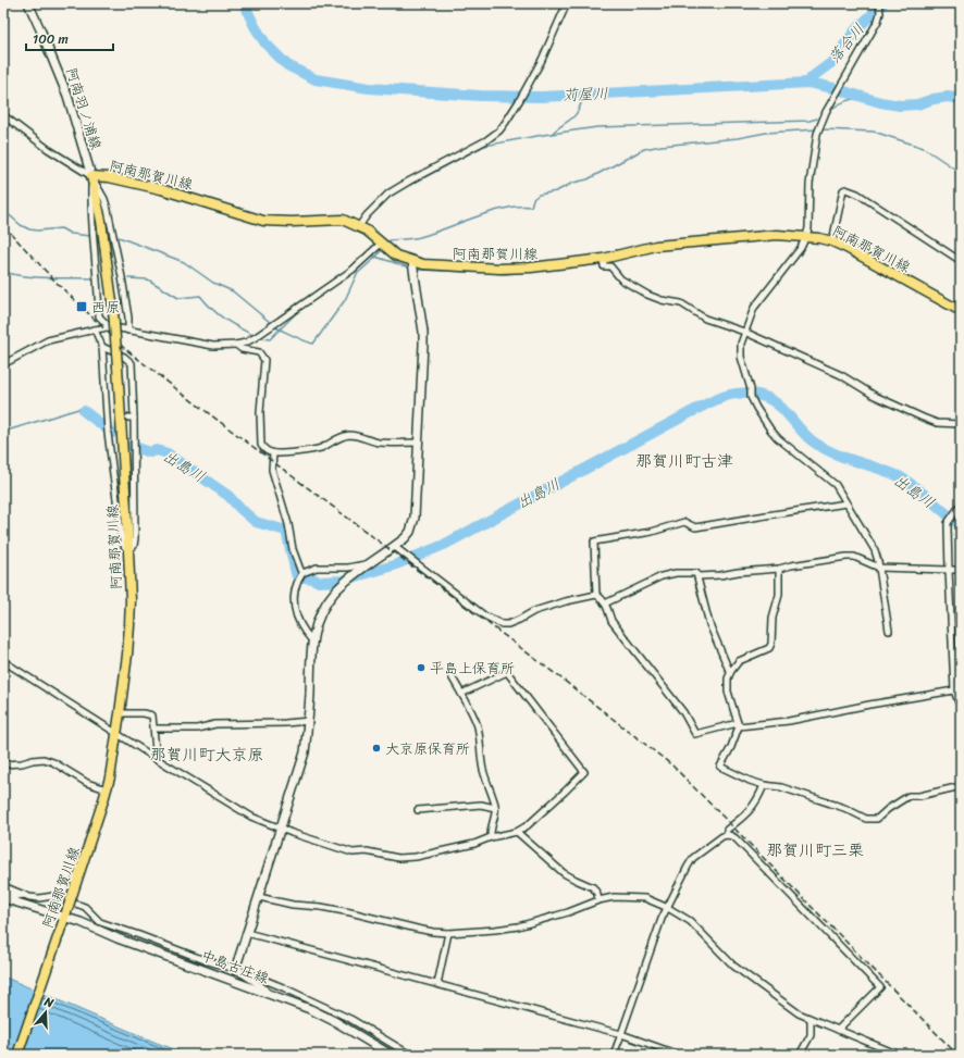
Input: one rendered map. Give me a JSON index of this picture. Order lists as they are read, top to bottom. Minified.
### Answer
{"streets":{"main road":["阿南那賀川線"],"street":["阿南羽ノ浦線","中島古庄線"]},"crossings":[["阿南羽ノ浦線","阿南那賀川線"],["阿南那賀川線","中島古庄線"]],"districts":["那賀川町古津","那賀川町大京原","那賀川町三栗"],"water":["落合川","苅屋川","出島川"],"places":{"transit":["西原"],"other":["平島上保育所","大京原保育所"]},"scale_bar":"100 m","north":"top"}
